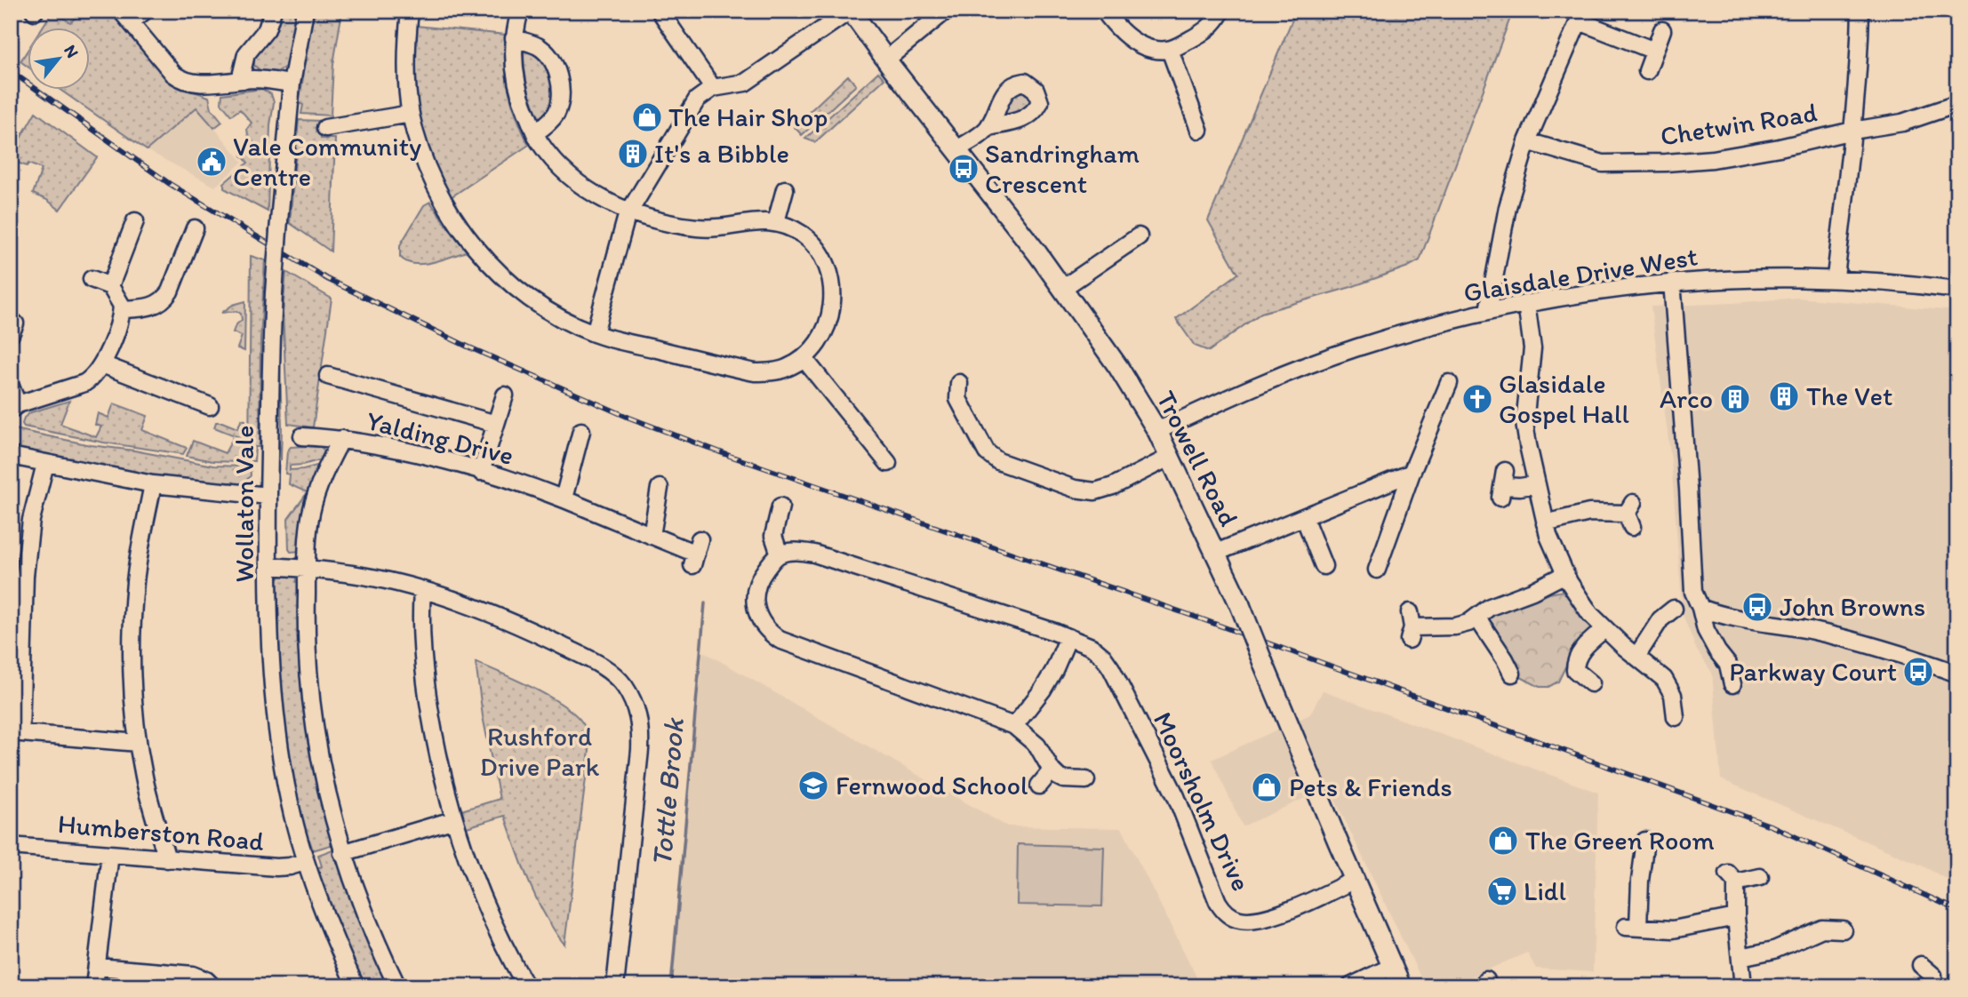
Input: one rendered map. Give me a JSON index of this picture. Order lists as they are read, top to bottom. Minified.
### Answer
{"streets":{"main road":["Trowell Road"],"street":["Chetwin Road","Glaisdale Drive West","Yalding Drive","Wollaton Vale","Moorsholm Drive","Humberston Road"]},"crossings":[["Glaisdale Drive West","Trowell Road"],["Trowell Road","Moorsholm Drive"],["Wollaton Vale","Humberston Road"]],"water":["Tottle Brook"],"parks":["Rushford Drive Park"],"places":{"shop":["The Hair Shop","Pets & Friends","The Green Room"],"building":["It's a Bibble","The Vet","Arco"],"public building":["Vale Community Centre"],"bus stop":["Sandringham Crescent","John Browns","Parkway Court"],"church":["Glasidale Gospel Hall"],"school or university":["Fernwood School"],"supermarket":["Lidl"]},"north":"top right"}
